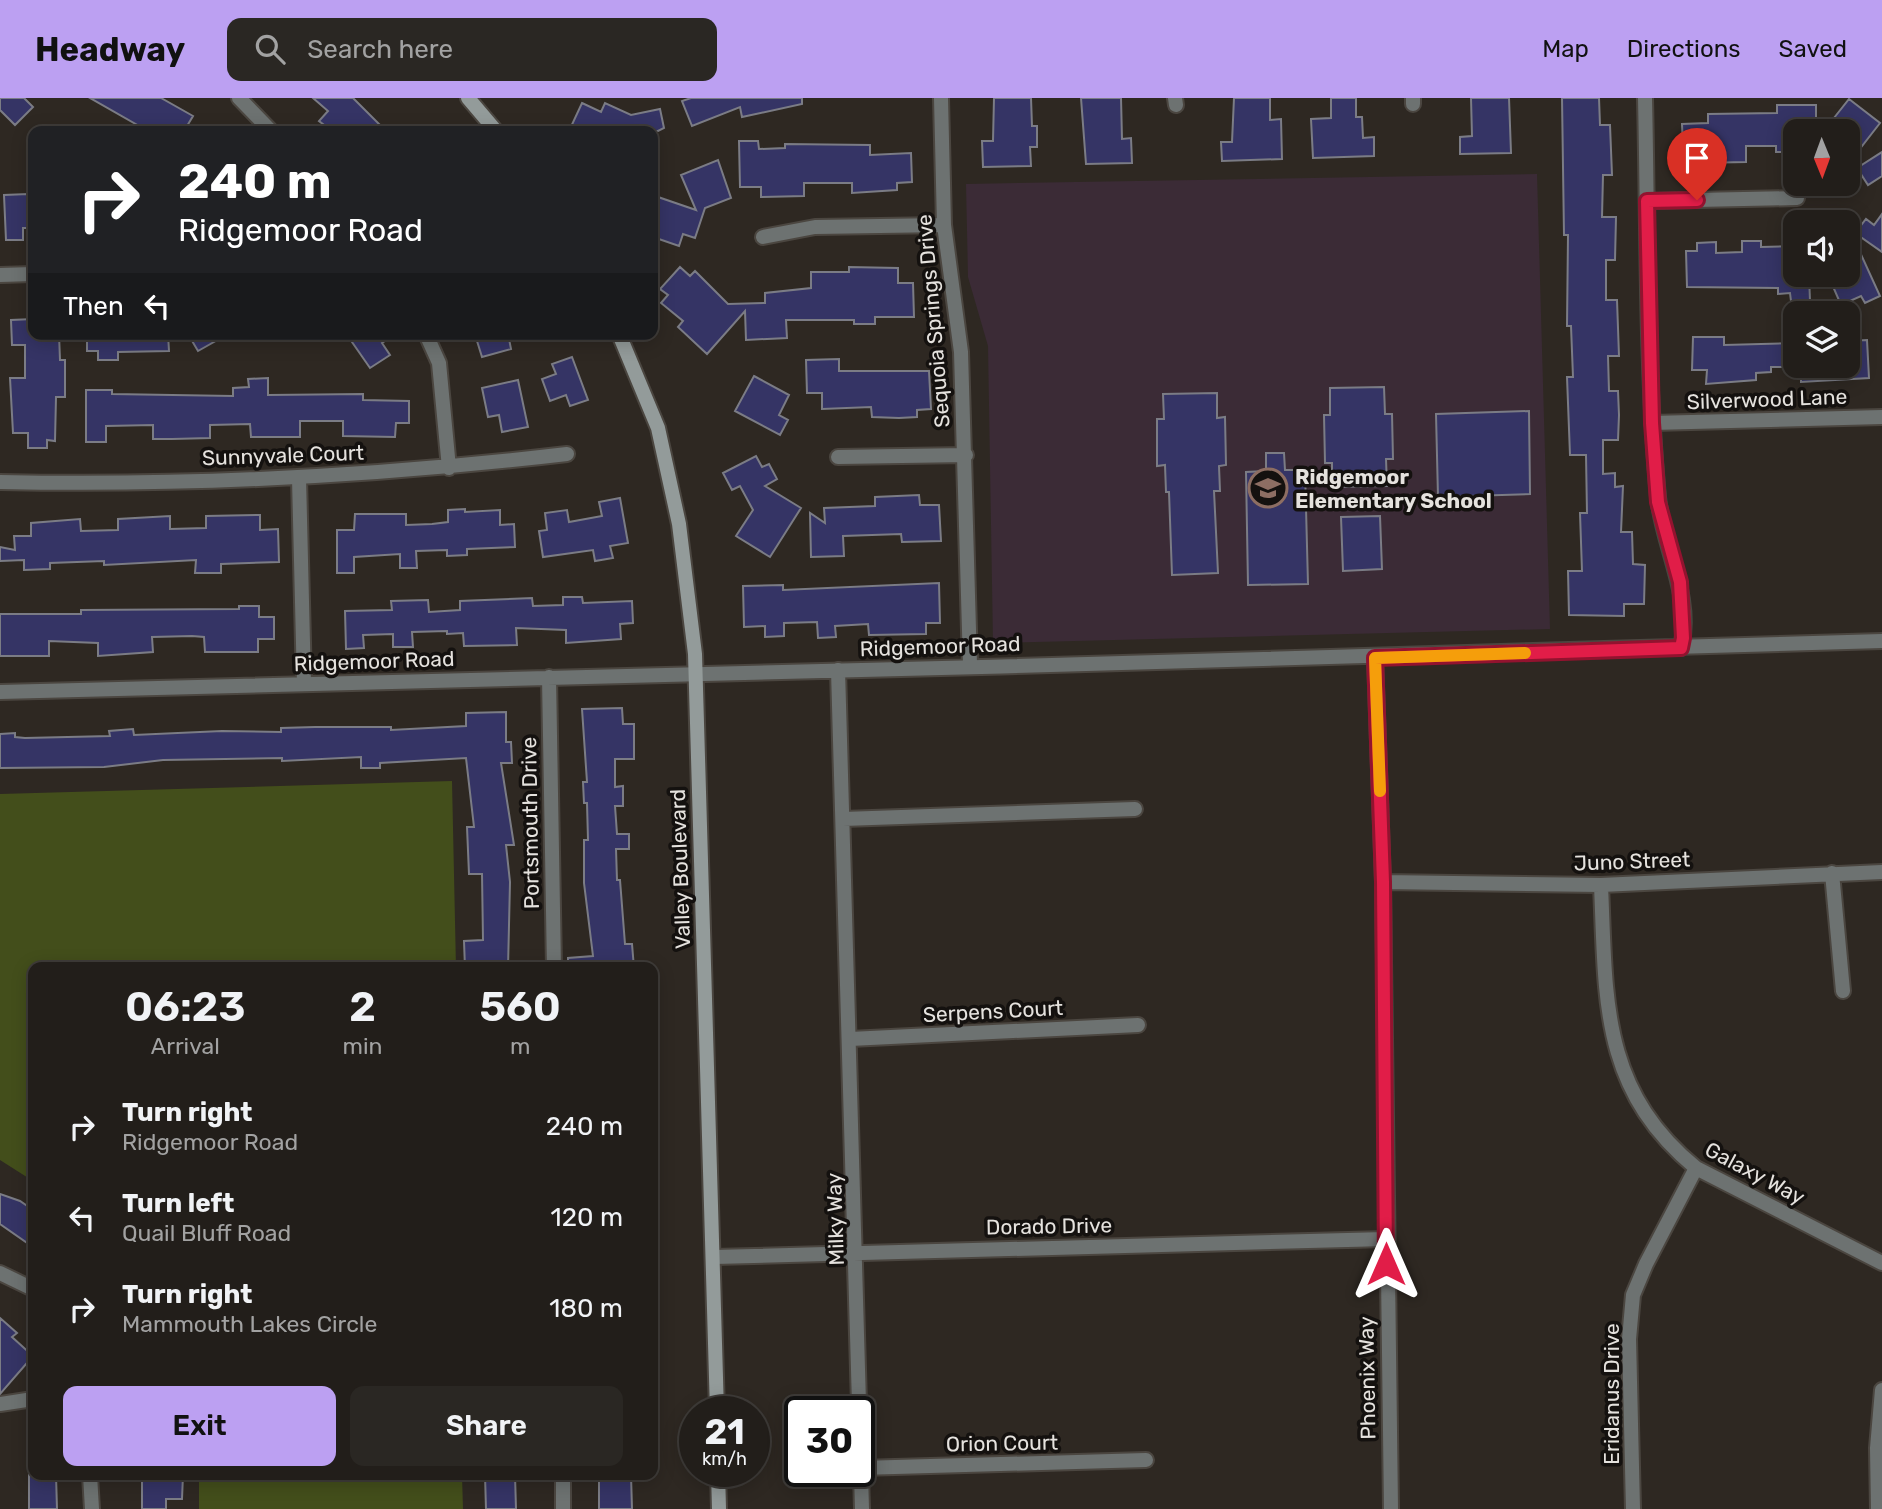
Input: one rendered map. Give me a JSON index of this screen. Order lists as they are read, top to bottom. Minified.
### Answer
{"streets":{"street":["Sequoia Springs Drive","Silverwood Lane","Sunnyvale Court","Ridgemoor Road","Portsmouth Drive","Juno Street","Valley Boulevard","Serpens Court","Galaxy Way","Milky Way","Dorado Drive","Phoenix Way","Eridanus Drive","Orion Court"]},"crossings":[["Sequoia Springs Drive","Ridgemoor Road"],["Ridgemoor Road","Portsmouth Drive"],["Ridgemoor Road","Valley Boulevard"],["Ridgemoor Road","Milky Way"],["Ridgemoor Road","Phoenix Way"],["Juno Street","Galaxy Way"],["Juno Street","Phoenix Way"],["Valley Boulevard","Dorado Drive"],["Serpens Court","Milky Way"],["Galaxy Way","Eridanus Drive"],["Milky Way","Dorado Drive"],["Dorado Drive","Phoenix Way"]],"places":{"school or university":["Ridgemoor Elementary School"]},"north":"bottom","page":{"header":"Headway","search":"Search here","nav":["Map","Directions","Saved"],"turn":["240 m","Ridgemoor Road"],"then":"Then","eta":["06:23","Arrival","2","min","560","m"],"list":[{"name":"Turn right","note":"Ridgemoor Road","value":"240 m"},{"name":"Turn left","note":"Quail Bluff Road","value":"120 m"},{"name":"Turn right","note":"Mammouth Lakes Circle","value":"180 m"}],"buttons":["Exit","Share"],"speed":"21 km/h","limit":"30"}}
